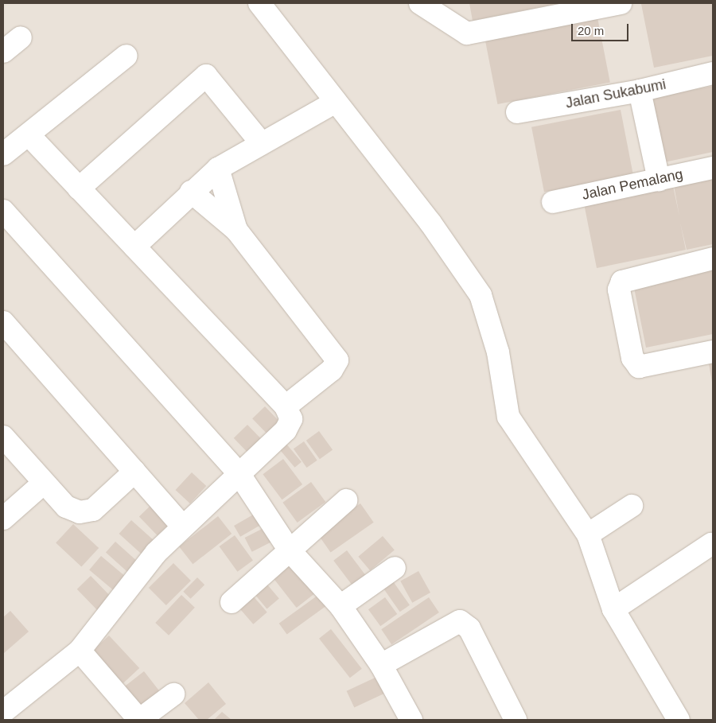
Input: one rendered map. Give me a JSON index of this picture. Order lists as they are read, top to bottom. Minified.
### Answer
{"streets":{"street":["Jalan Sukabumi","Jalan Pemalang"]},"scale_bar":"20 m"}
